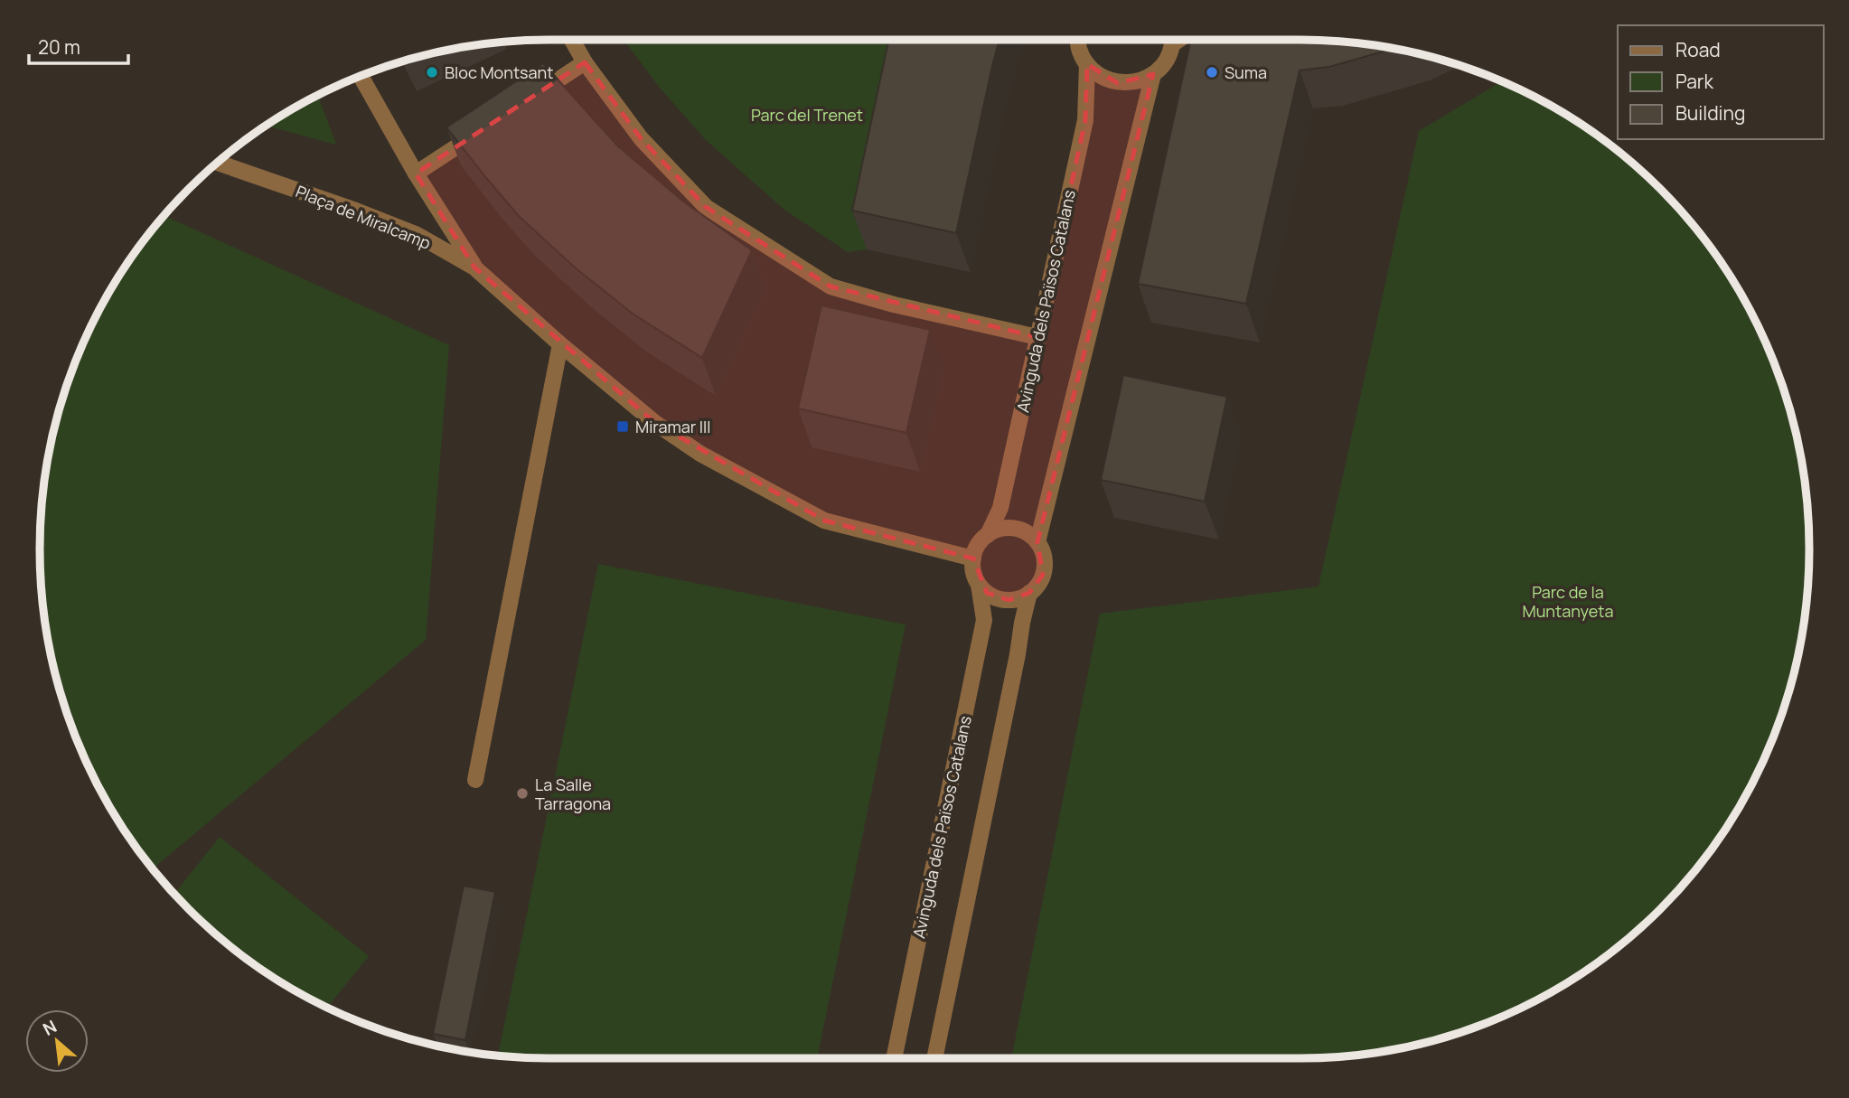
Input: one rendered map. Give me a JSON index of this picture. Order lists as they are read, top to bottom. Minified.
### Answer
{"streets":{"street":["Plaça de Miralcamp","Avinguda dels Països Catalans"]},"parks":["Parc del Trenet","Parc de la Muntanyeta"],"places":{"other":["Bloc Montsant","Suma","La Salle Tarragona"],"transit":["Miramar III"]},"legend":["Road","Park","Building"],"scale_bar":"20 m","north":"top left"}
